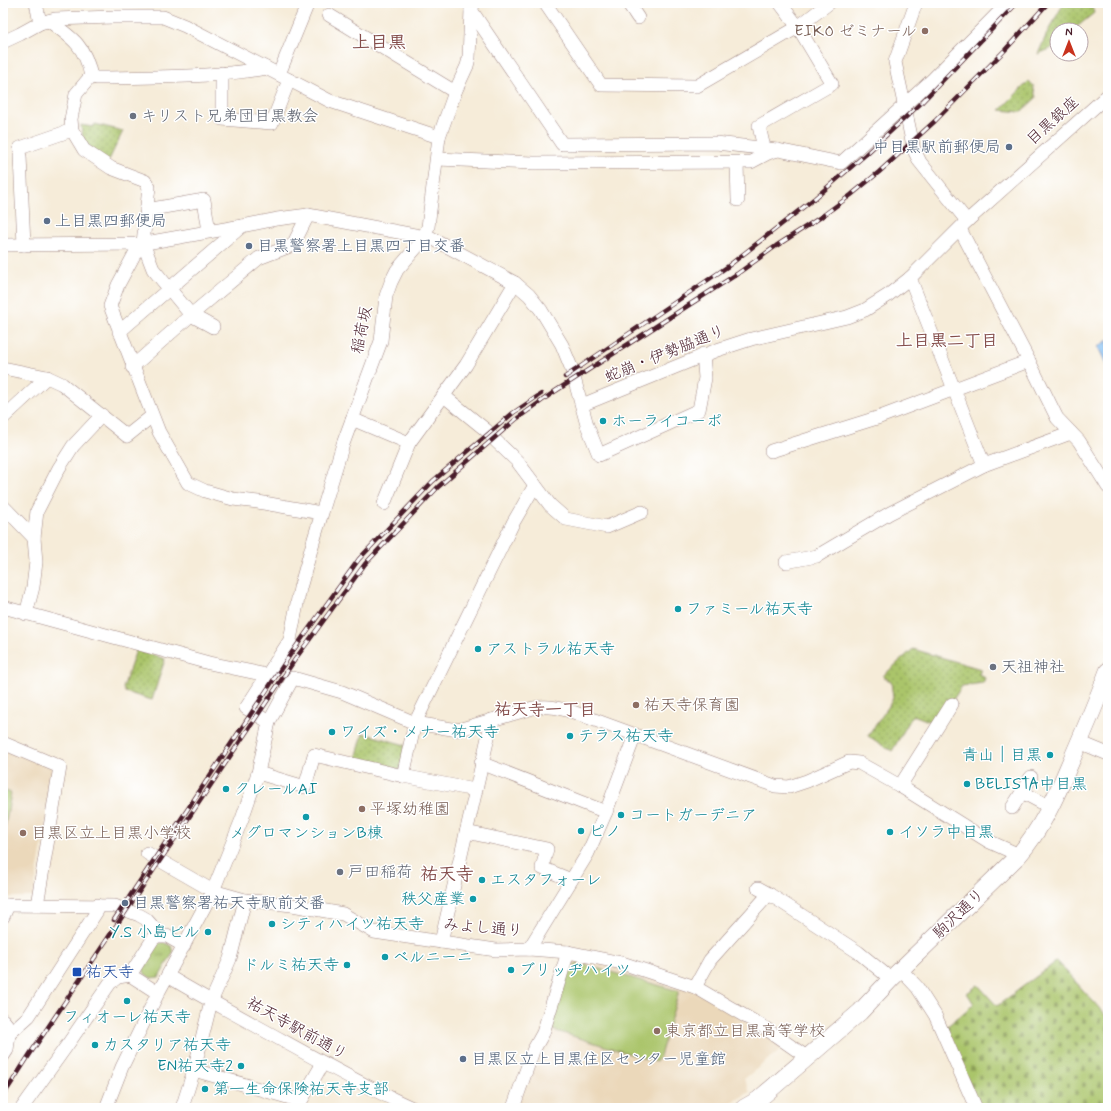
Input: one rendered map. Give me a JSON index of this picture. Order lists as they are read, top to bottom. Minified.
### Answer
{"streets":{"main road":["駒沢通り"],"street":["目黒銀座","稲荷坂","蛇崩・伊勢脇通り","みよし通り","祐天寺駅前通り"]},"crossings":[["目黒銀座","蛇崩・伊勢脇通り"],["駒沢通り","みよし通り"]],"districts":["上目黒","上目黒二丁目","祐天寺一丁目","祐天寺"],"places":{"other":["EIKO ゼミナール","キリスト兄弟団目黒教会","中目黒駅前郵便局","上目黒四郵便局","目黒警察署上目黒四丁目交番","ホーライコーポ","ファミール祐天寺","アストラル祐天寺","天祖神社","祐天寺保育園","ワイズ・メナー祐天寺","テラス祐天寺","青山｜目黒","BELISTA中目黒","クレールAI","平塚幼稚園","コートガーデニア","メグロマンションB棟","ピノ","イソラ中目黒","目黒区立上目黒小学校","戸田稲荷","エスタフォーレ","秩父産業","目黒警察署祐天寺駅前交番","シティハイツ祐天寺","Y.S 小島ビル","ベルニーニ","ドルミ祐天寺","ブリッヂハイツ","フィオーレ祐天寺","東京都立目黒高等学校","カスタリア祐天寺","目黒区立上目黒住区センター児童館","EN祐天寺2","第一生命保険祐天寺支部"],"transit":["祐天寺"]},"north":"top"}
